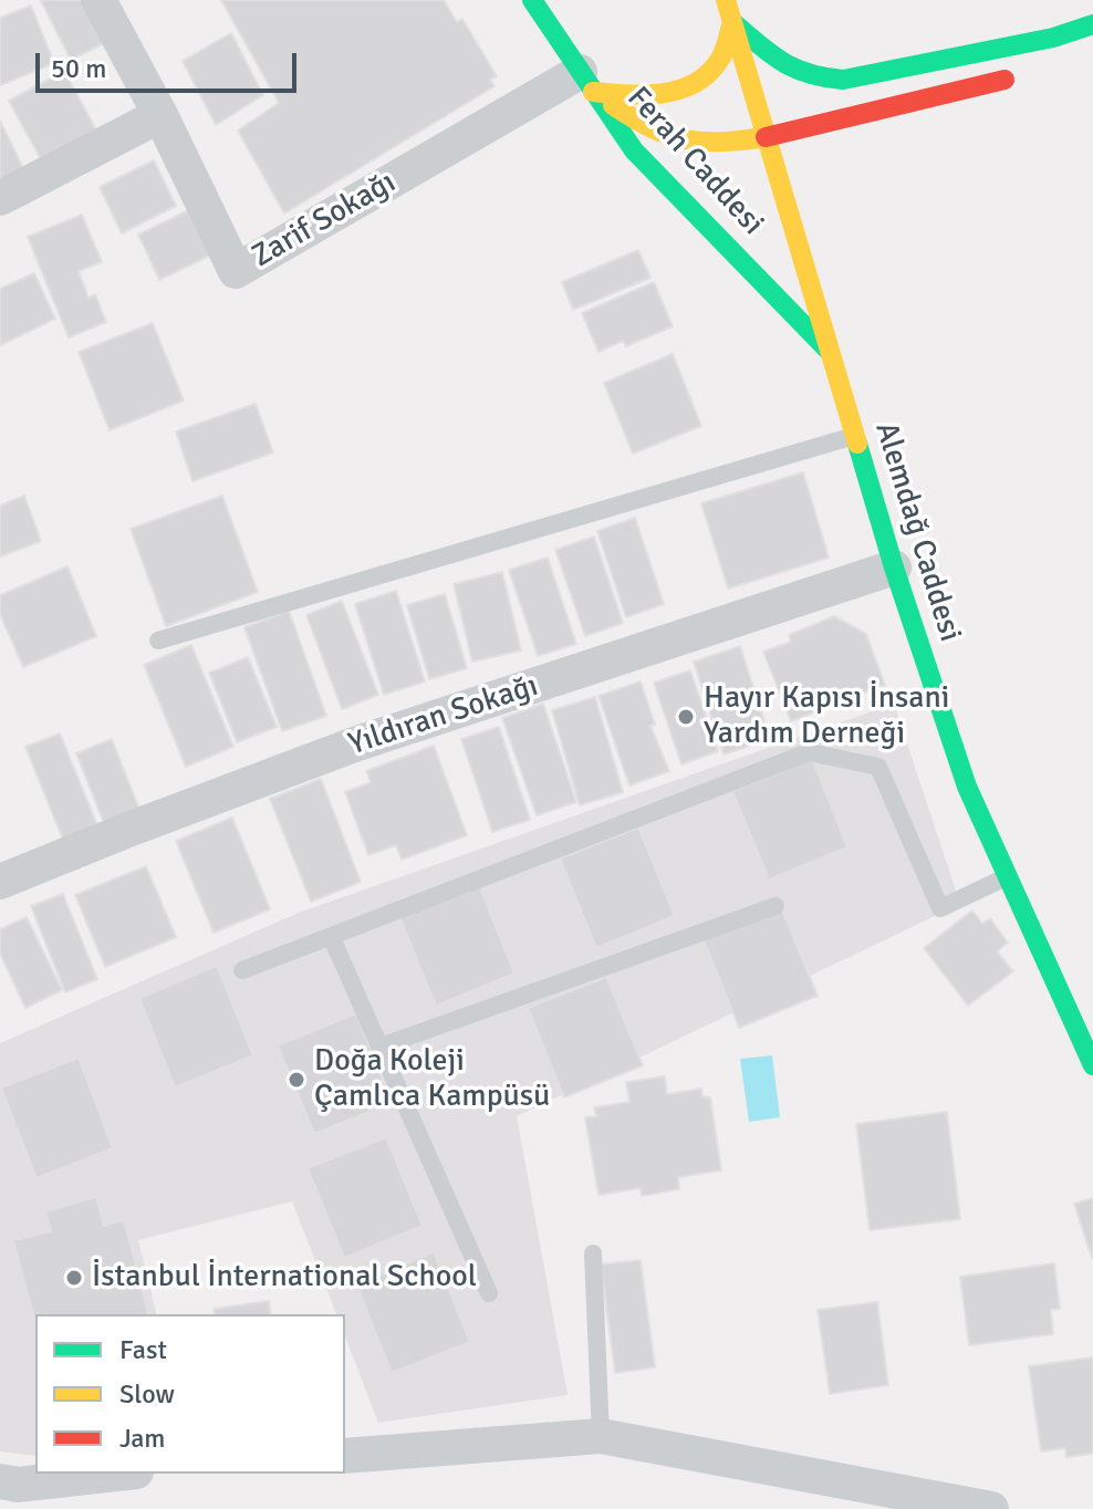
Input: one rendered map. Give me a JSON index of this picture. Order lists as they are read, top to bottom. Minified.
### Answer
{"streets":{"main road":["Ferah Caddesi","Alemdağ Caddesi"],"street":["Zarif Sokağı","Yıldıran Sokağı"]},"crossings":[["Ferah Caddesi","Zarif Sokağı"],["Ferah Caddesi","Alemdağ Caddesi"],["Alemdağ Caddesi","Yıldıran Sokağı"]],"places":["Hayır Kapısı İnsani Yardım Derneği","Doğa Koleji Çamlıca Kampüsü","İstanbul İnternational School"],"legend":["Fast","Slow","Jam"],"scale_bar":"50 m"}
